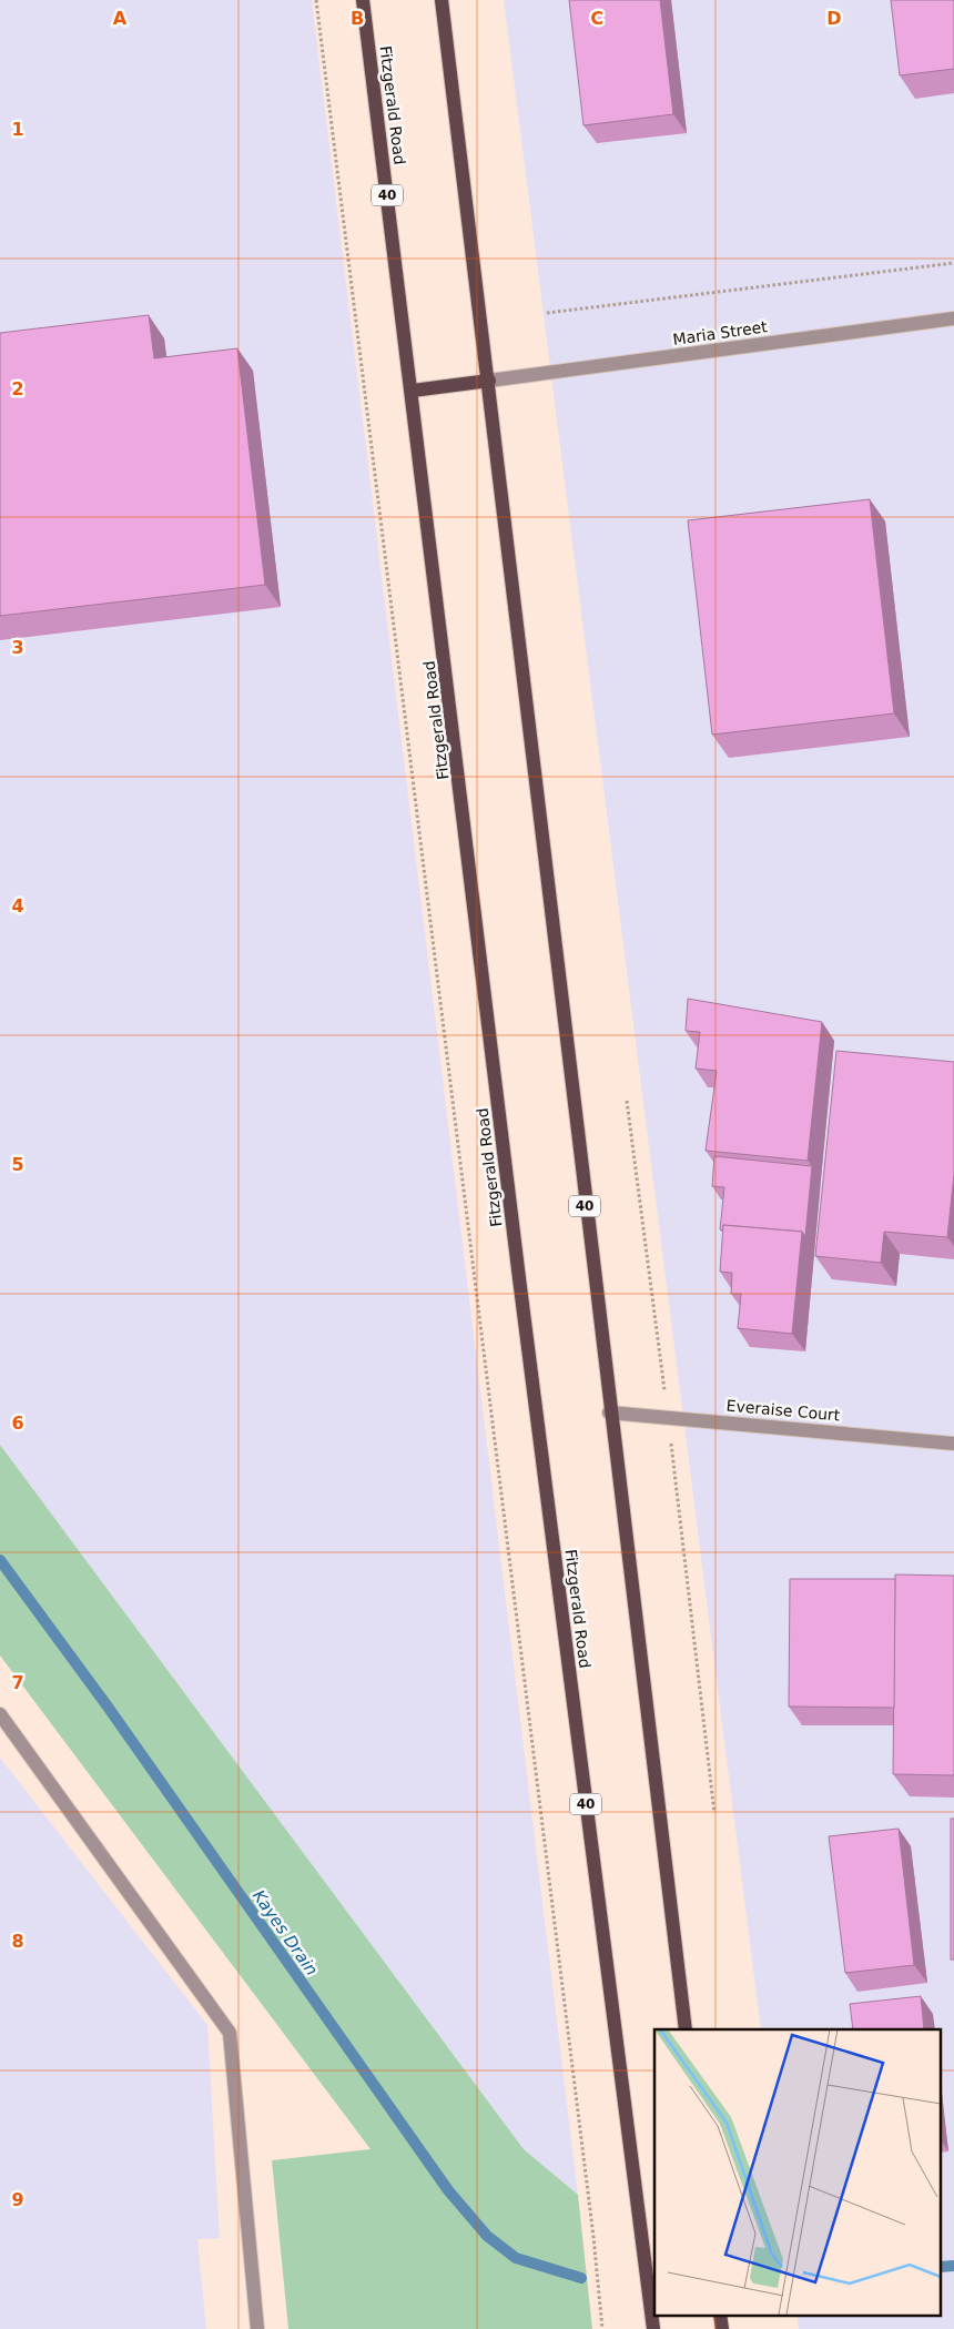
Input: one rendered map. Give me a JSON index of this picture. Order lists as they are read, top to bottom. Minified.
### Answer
{"streets":{"main road":["Fitzgerald Road","40"],"street":["Maria Street","Everaise Court"]},"crossings":[["40","Maria Street"],["40","Everaise Court"]],"water":["Kayes Drain"],"grid":{"columns":["A","B","C","D"],"rows":["1","2","3","4","5","6","7","8","9"]}}
